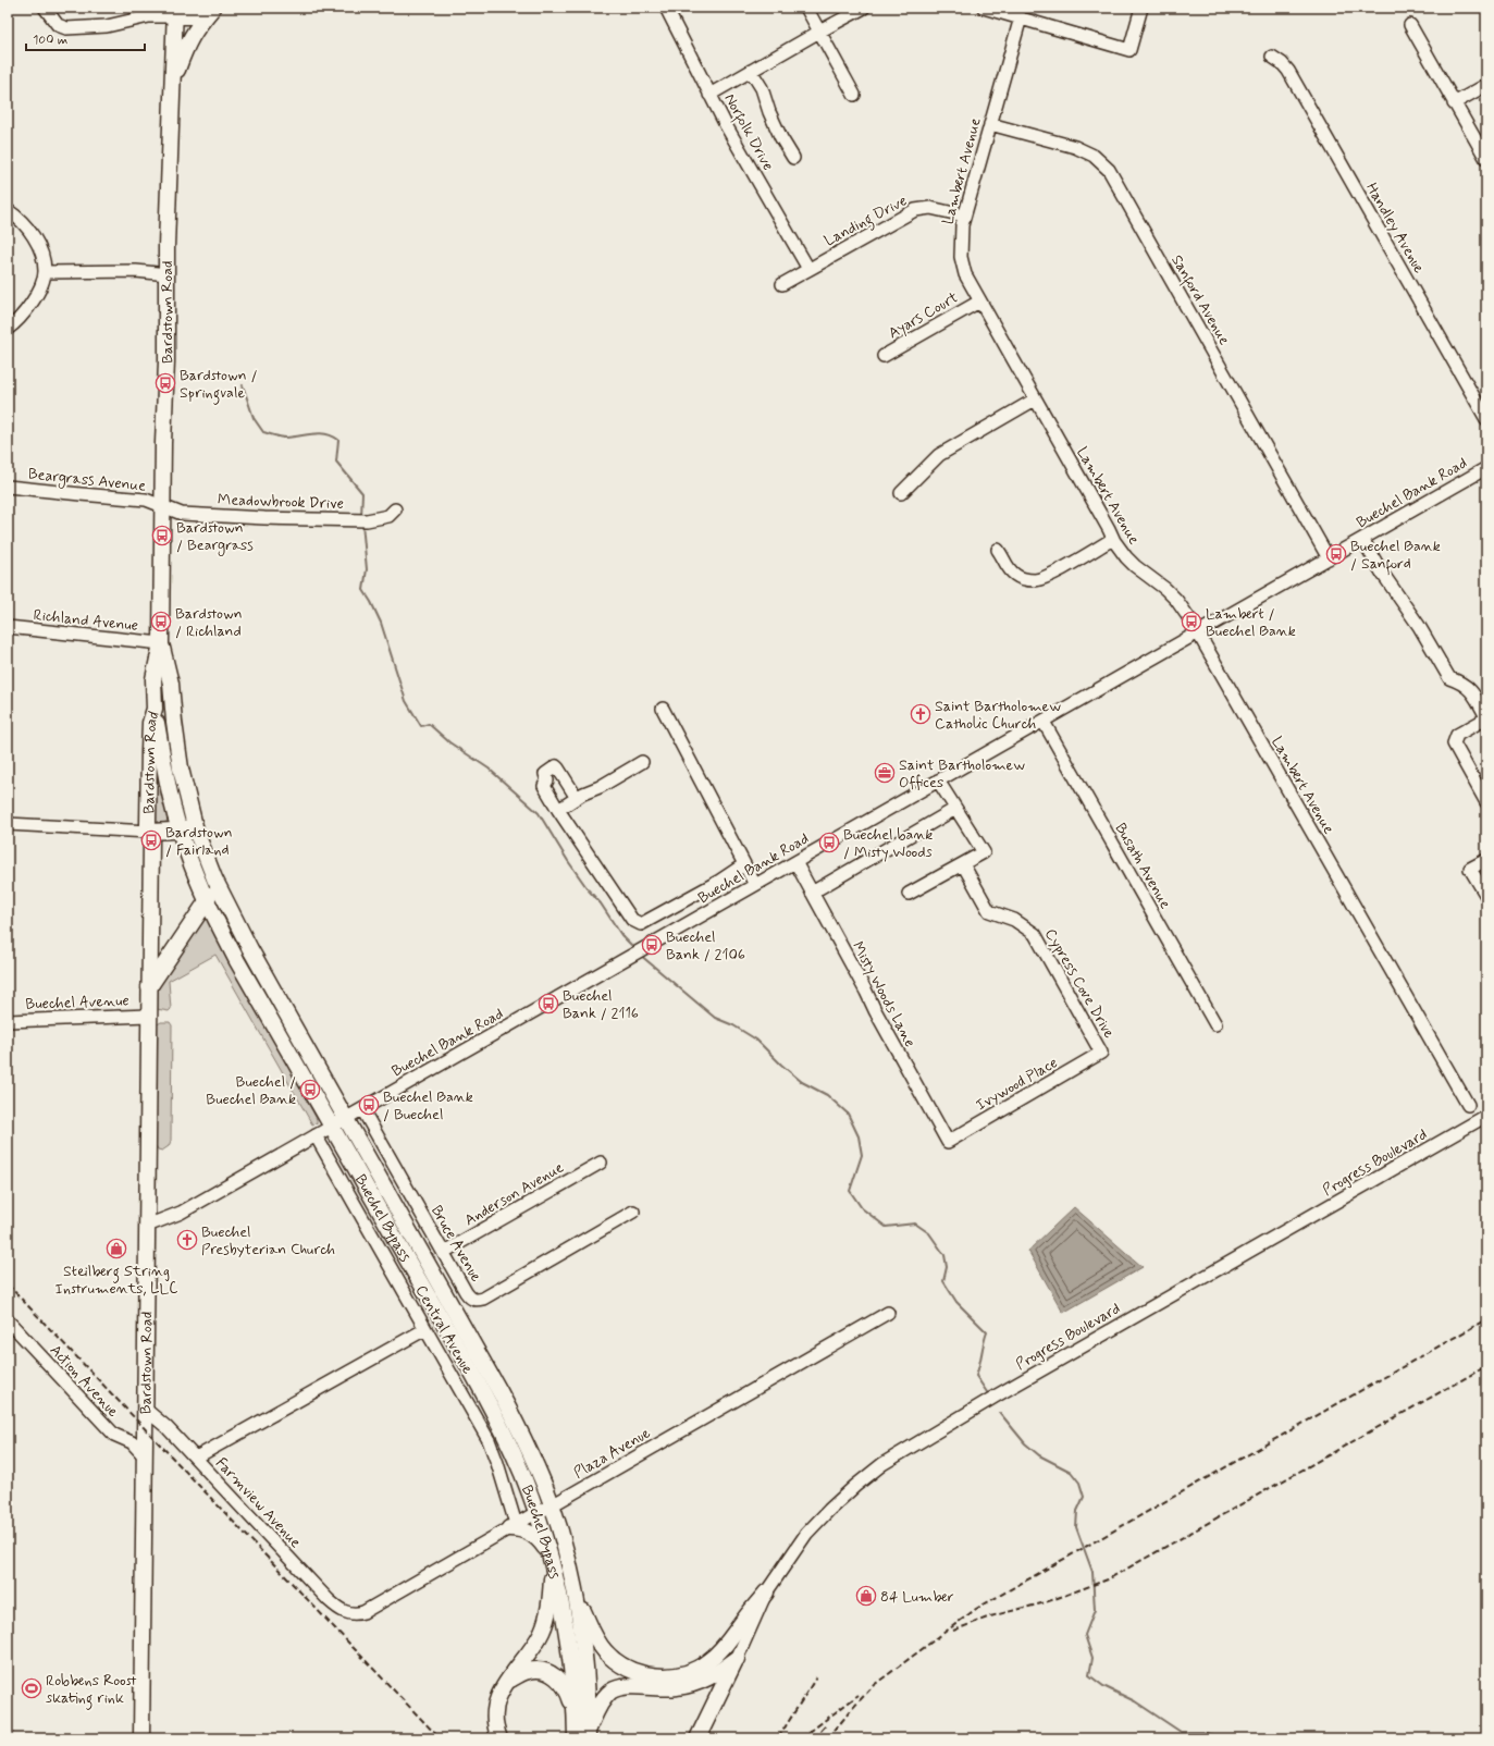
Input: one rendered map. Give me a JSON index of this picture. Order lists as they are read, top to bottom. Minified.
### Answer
{"streets":{"main road":["Bardstown Road","Buechel Bypass"],"street":["Norfolk Drive","Lambert Avenue","Landing Drive","Handley Avenue","Sanford Avenue","Ayars Court","Beargrass Avenue","Buechel Bank Road","Meadowbrook Drive","Richland Avenue","Busath Avenue","Cypress Cove Drive","Misty Woods Lane","Buechel Avenue","Ivywood Place","Progress Boulevard","Anderson Avenue","Bruce Avenue","Central Avenue","Action Avenue","Plaza Avenue","Farmview Avenue"]},"crossings":[["Norfolk Drive","Landing Drive"],["Lambert Avenue","Landing Drive"],["Lambert Avenue","Sanford Avenue"],["Lambert Avenue","Ayars Court"],["Lambert Avenue","Buechel Bank Road"],["Sanford Avenue","Buechel Bank Road"],["Bardstown Road","Beargrass Avenue"],["Bardstown Road","Buechel Bank Road"],["Bardstown Road","Meadowbrook Drive"],["Bardstown Road","Richland Avenue"],["Bardstown Road","Buechel Avenue"],["Bardstown Road","Buechel Bypass"],["Bardstown Road","Action Avenue"],["Bardstown Road","Farmview Avenue"],["Beargrass Avenue","Meadowbrook Drive"],["Buechel Bank Road","Busath Avenue"],["Buechel Bank Road","Misty Woods Lane"],["Buechel Bank Road","Buechel Bypass"],["Buechel Bank Road","Bruce Avenue"],["Buechel Bank Road","Central Avenue"],["Cypress Cove Drive","Ivywood Place"],["Misty Woods Lane","Ivywood Place"],["Anderson Avenue","Bruce Avenue"],["Buechel Bypass","Plaza Avenue"],["Central Avenue","Plaza Avenue"],["Plaza Avenue","Farmview Avenue"]],"places":{"bus stop":["Bardstown / Springvale","Bardstown / Beargrass","Buechel Bank / Sanford","Bardstown / Richland","Lambert / Buechel Bank","Bardstown / Fairland","Buechel bank / Misty Woods","Buechel Bank / 2106","Buechel Bank / 2116","Buechel / Buechel Bank","Buechel Bank / Buechel"],"church":["Saint Bartholomew Catholic Church","Buechel Presbyterian Church"],"office":["Saint Bartholomew Offices"],"shop":["Steilberg String Instruments, LLC","84 Lumber"],"sports":["Robbens Roost skating rink"]},"scale_bar":"100 m"}
